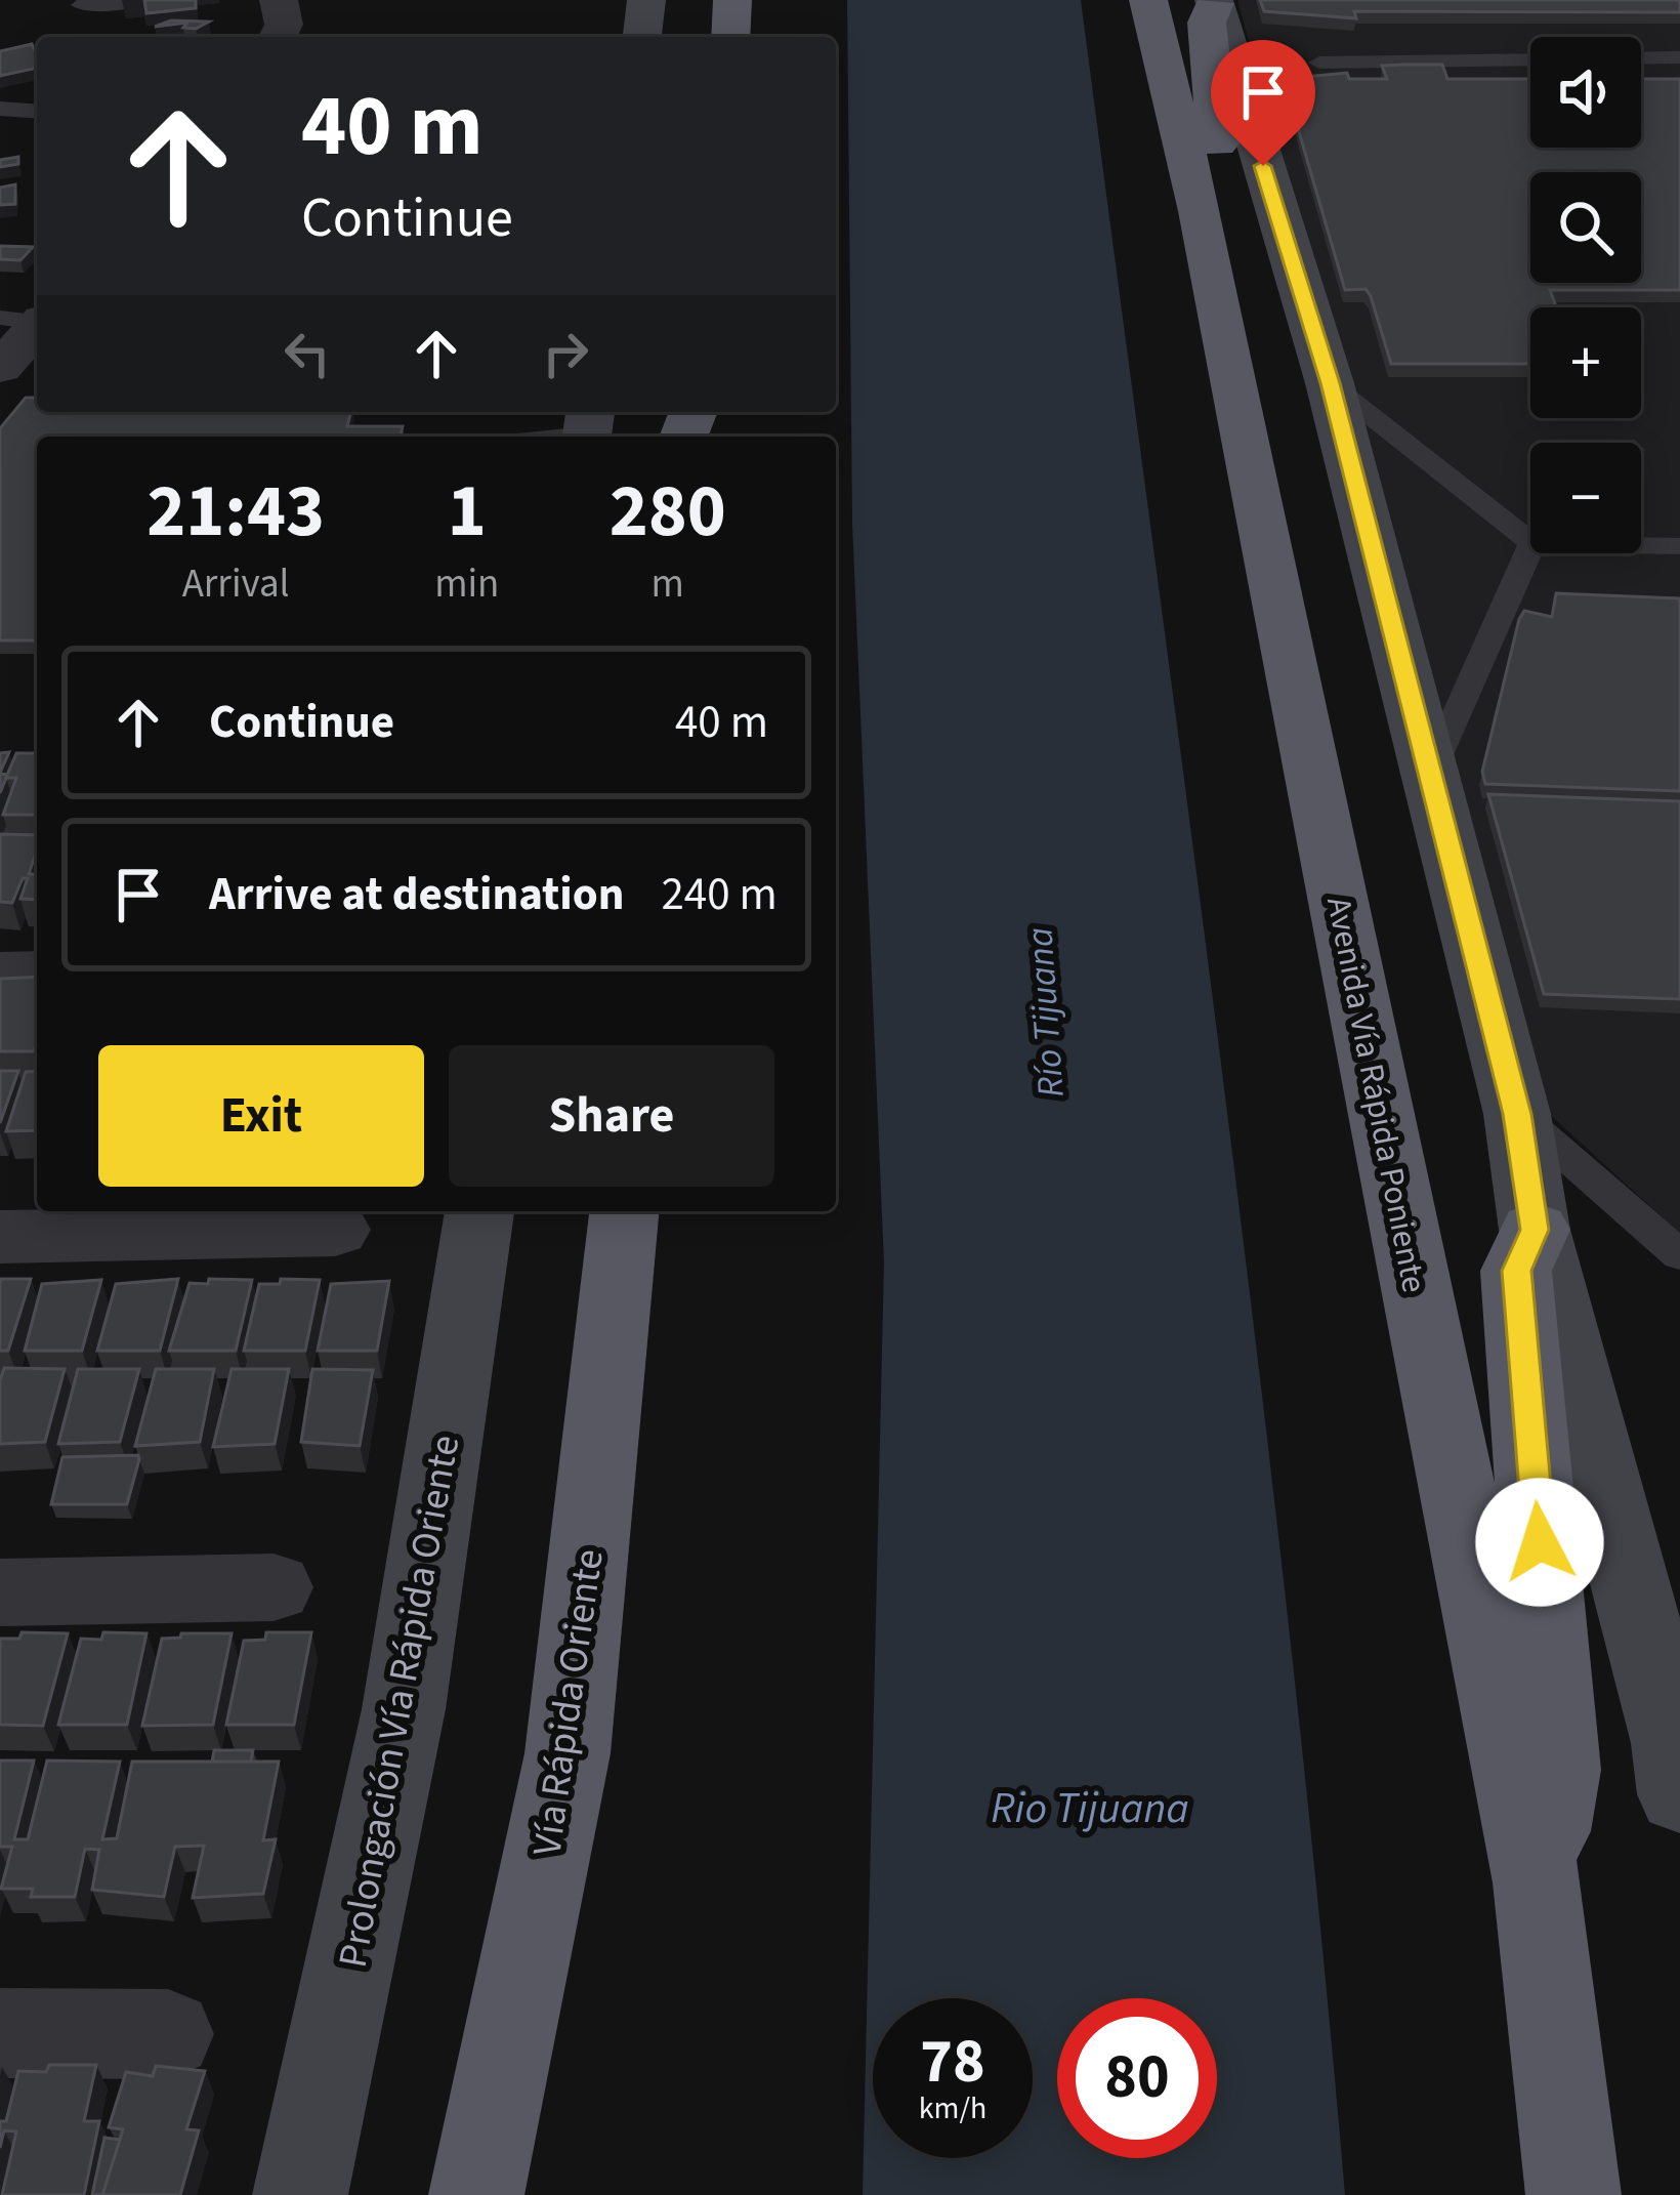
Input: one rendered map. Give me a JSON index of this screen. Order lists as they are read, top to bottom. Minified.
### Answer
{"streets":{"highway":["Avenida Vía Rápida Poniente","Vía Rápida Oriente"],"main road":["Prolongación Vía Rápida Oriente"]},"water":["Río Tijuana","Rio Tijuana"],"page":{"map_buttons":["+","−"],"turn":["40 m","Continue"],"eta":["21:43","Arrival","1","min","280","m"],"list":[{"name":"Continue","value":"40 m"},{"name":"Arrive at destination","value":"240 m"}],"buttons":["Exit","Share"],"speed":"78 km/h","limit":"80"}}
